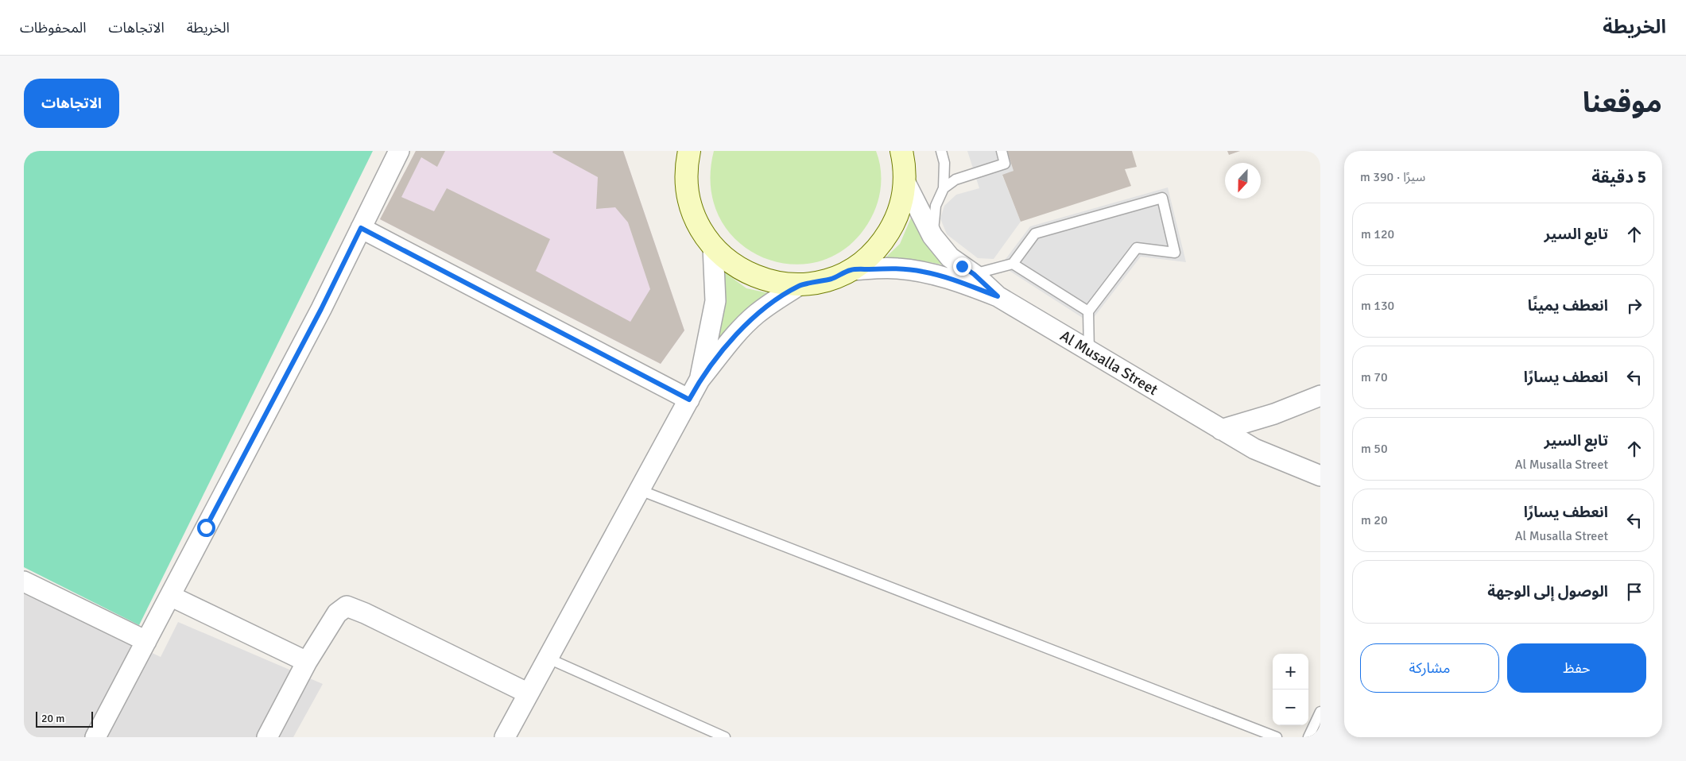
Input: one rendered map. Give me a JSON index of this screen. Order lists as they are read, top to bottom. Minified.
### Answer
{"streets":{"street":["Al Musalla Street"]},"scale_bar":"20 m","north":"bottom","page":{"header":"الخريطة","nav":["الخريطة","الاتجاهات","المحفوظات"],"title":"موقعنا","buttons":["الاتجاهات",["حفظ","مشاركة"]],"heading":["5 دقيقة","سيرًا · 390 m"],"list":[["تابع السير","120 m"],["انعطف يمينًا","130 m"],["انعطف يسارًا","70 m"],["تابع السير","Al Musalla Street","50 m"],["انعطف يسارًا","Al Musalla Street","20 m"],"الوصول إلى الوجهة"],"map_buttons":["+","−"],"scale":"20 m"}}
